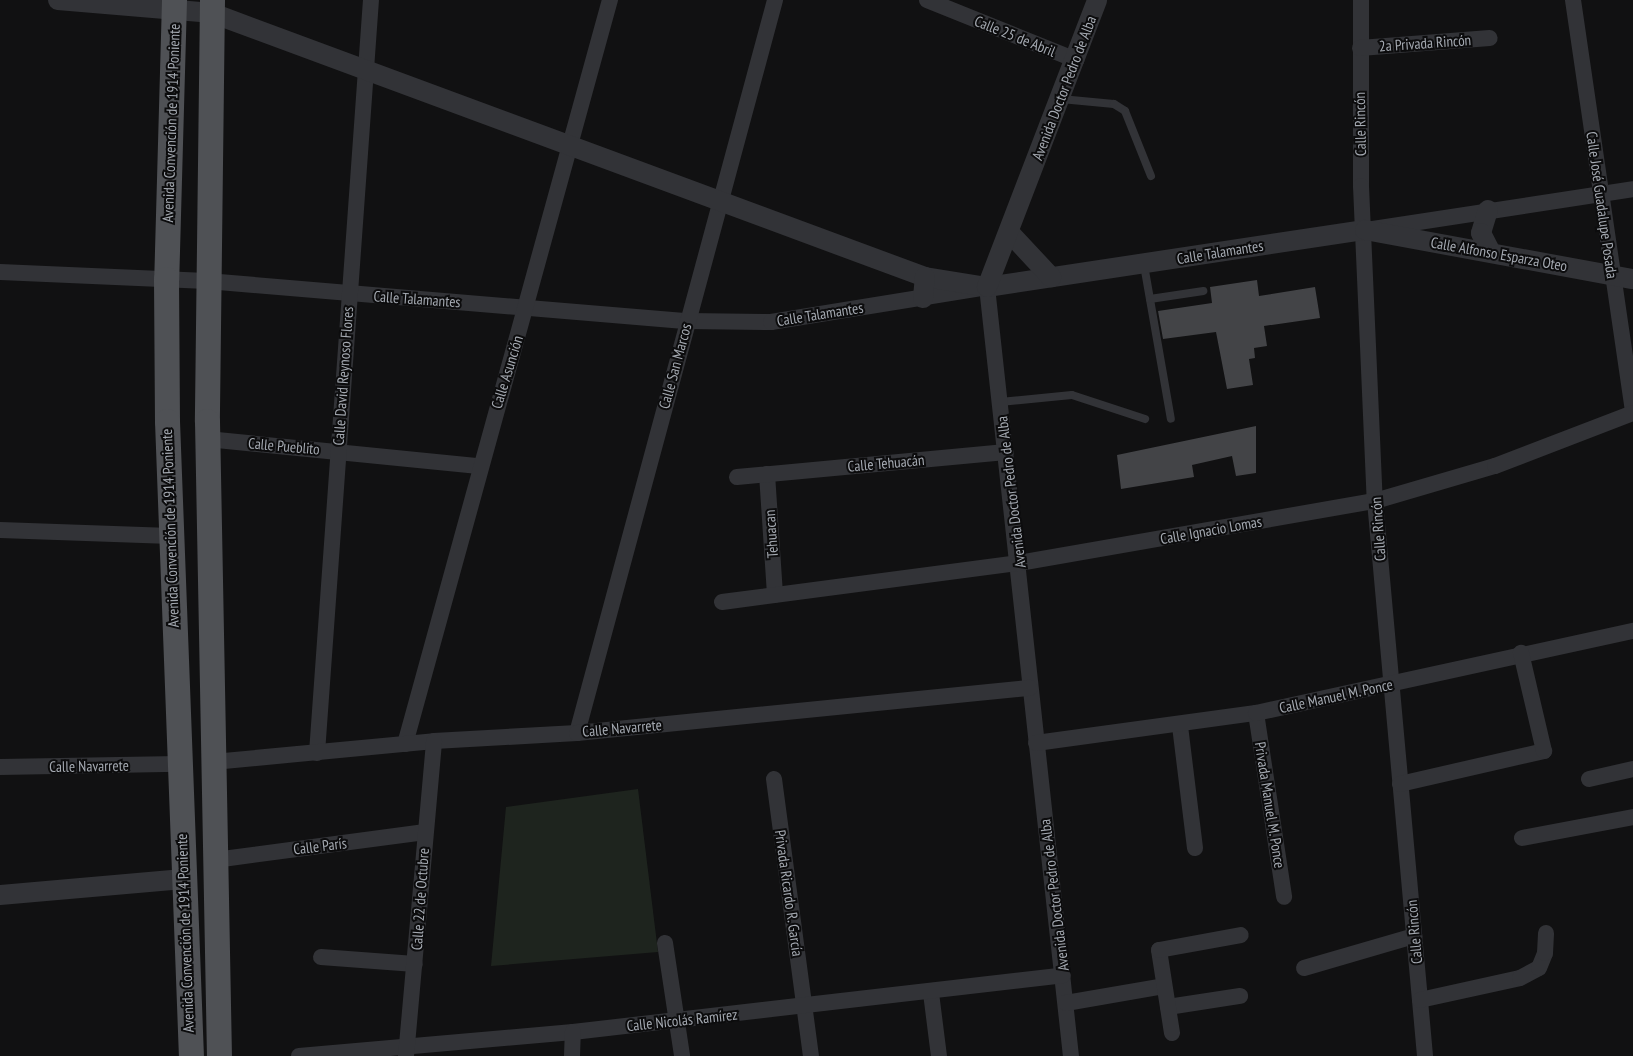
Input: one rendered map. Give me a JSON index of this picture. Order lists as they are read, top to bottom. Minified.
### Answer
{"streets":{"main road":["Avenida Convención de 1914 Poniente"],"street":["Calle 25 de Abril","2a Privada Rincón","Avenida Doctor Pedro de Alba","Calle Rincón","Calle José Guadalupe Posada","Calle Talamantes","Calle Alfonso Esparza Oteo","Calle San Marcos","Calle Asunción","Calle David Reynoso Flores","Calle Pueblito","Calle Tehuacán","Calle Ignacio Lomas","Tehuacan","Calle Manuel M. Ponce","Calle Navarrete","Privada Manuel M. Ponce","Calle París","Privada Ricardo R. García","Calle 22 de Octubre","Calle Nicolás Ramírez"]},"crossings":[["Calle 25 de Abril","Avenida Doctor Pedro de Alba"],["2a Privada Rincón","Calle Rincón"],["Avenida Doctor Pedro de Alba","Calle Talamantes"],["Avenida Doctor Pedro de Alba","Calle Tehuacán"],["Avenida Doctor Pedro de Alba","Calle Ignacio Lomas"],["Avenida Doctor Pedro de Alba","Calle Manuel M. Ponce"],["Avenida Doctor Pedro de Alba","Calle Navarrete"],["Avenida Doctor Pedro de Alba","Calle Nicolás Ramírez"],["Avenida Convención de 1914 Poniente","Calle Talamantes"],["Avenida Convención de 1914 Poniente","Calle Pueblito"],["Avenida Convención de 1914 Poniente","Calle Navarrete"],["Avenida Convención de 1914 Poniente","Calle París"],["Calle Rincón","Calle Talamantes"],["Calle Rincón","Calle Alfonso Esparza Oteo"],["Calle Rincón","Calle Ignacio Lomas"],["Calle Rincón","Calle Manuel M. Ponce"],["Calle José Guadalupe Posada","Calle Talamantes"],["Calle José Guadalupe Posada","Calle Alfonso Esparza Oteo"],["Calle José Guadalupe Posada","Calle Ignacio Lomas"],["Calle Talamantes","Calle Alfonso Esparza Oteo"],["Calle Talamantes","Calle San Marcos"],["Calle Talamantes","Calle Asunción"],["Calle Talamantes","Calle David Reynoso Flores"],["Calle San Marcos","Calle Navarrete"],["Calle Asunción","Calle Pueblito"],["Calle Asunción","Calle Navarrete"],["Calle David Reynoso Flores","Calle Pueblito"],["Calle David Reynoso Flores","Calle Navarrete"],["Calle Tehuacán","Tehuacan"],["Calle Ignacio Lomas","Tehuacan"],["Calle Manuel M. Ponce","Privada Manuel M. Ponce"],["Calle Navarrete","Calle 22 de Octubre"],["Calle París","Calle 22 de Octubre"],["Privada Ricardo R. García","Calle Nicolás Ramírez"],["Calle 22 de Octubre","Calle Nicolás Ramírez"]]}
